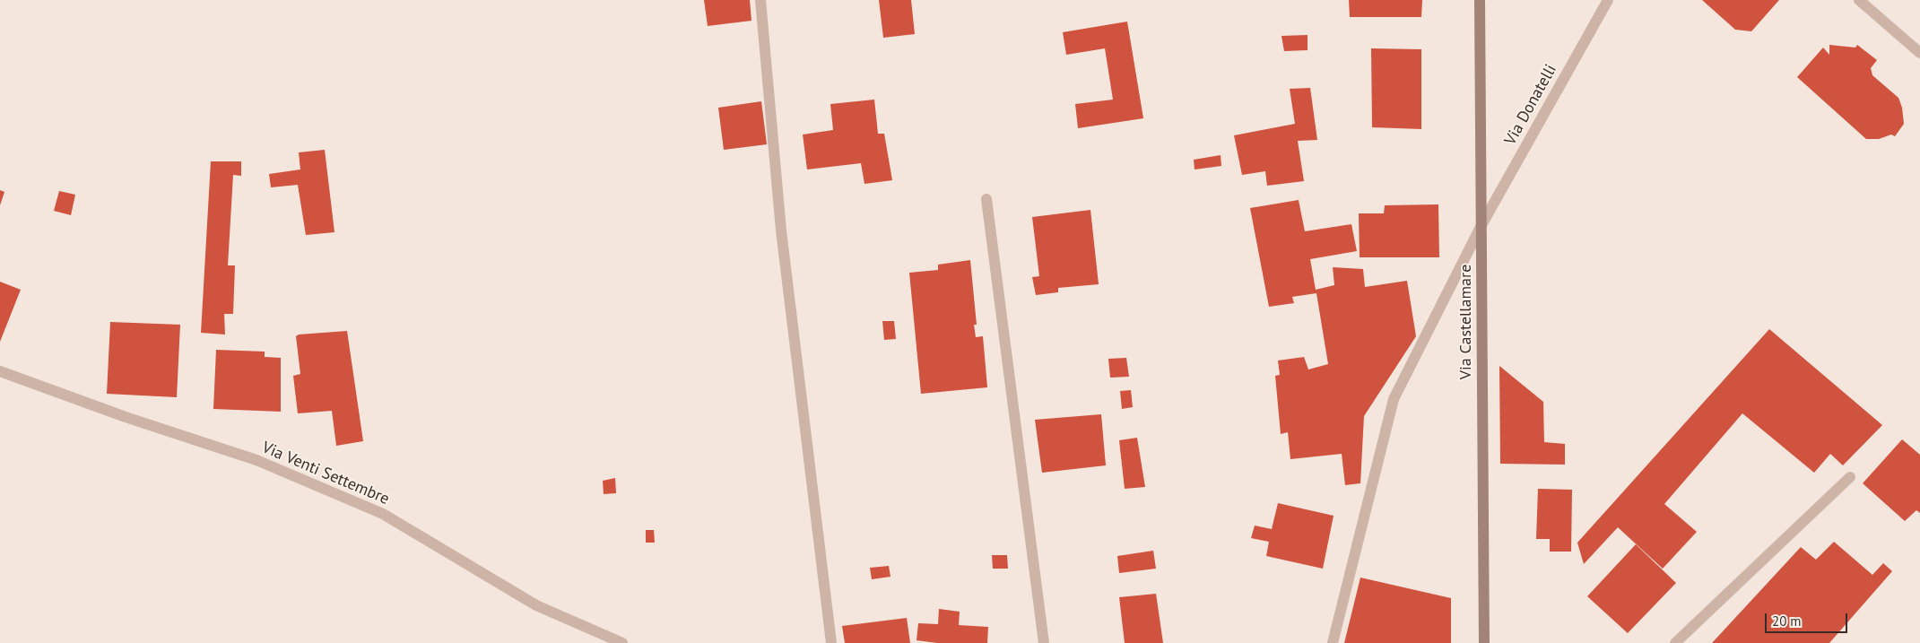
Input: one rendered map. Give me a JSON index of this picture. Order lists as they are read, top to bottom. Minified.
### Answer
{"streets":{"main road":["Via Castellamare"],"street":["Via Donatelli","Via Venti Settembre"]},"crossings":[["Via Donatelli","Via Castellamare"]],"scale_bar":"20 m"}
